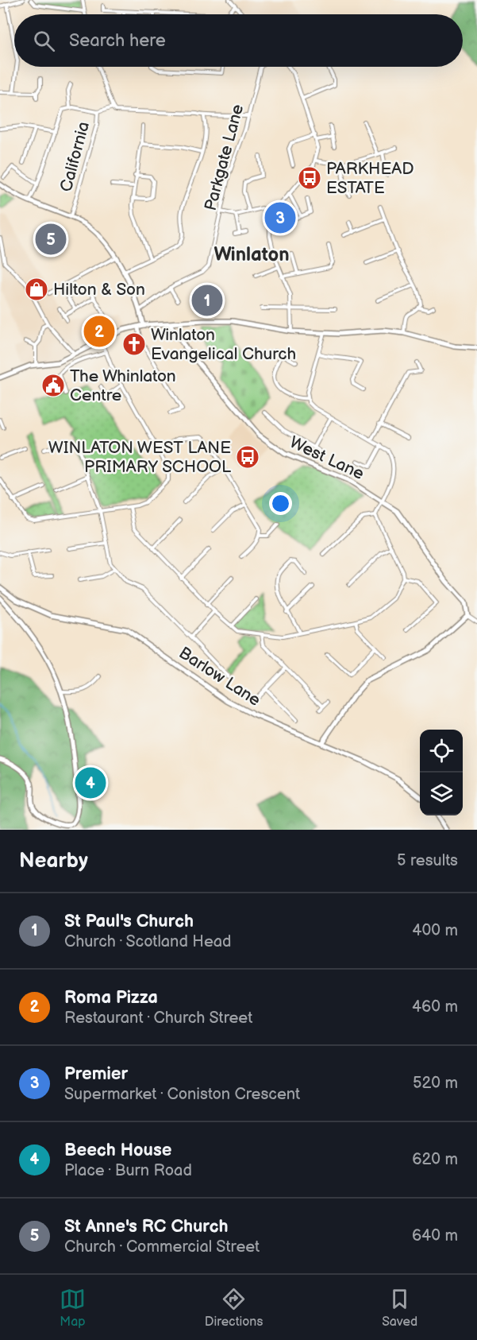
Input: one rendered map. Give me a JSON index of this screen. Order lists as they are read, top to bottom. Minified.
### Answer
{"streets":{"street":["California","Parkgate Lane","West Lane","Barlow Lane"]},"districts":["Winlaton"],"places":{"bus stop":["PARKHEAD ESTATE","WINLATON WEST LANE PRIMARY SCHOOL"],"shop":["Hilton & Son"],"church":["Winlaton Evangelical Church"],"public building":["The Whinlaton Centre"]},"page":{"search":"Search here","pins":["3","5","1","2","4"],"heading":["Nearby","5 results"],"list":[{"mark":"1","name":"St Paul's Church","note":"Church · Scotland Head","value":"400 m"},{"mark":"2","name":"Roma Pizza","note":"Restaurant · Church Street","value":"460 m"},{"mark":"3","name":"Premier","note":"Supermarket · Coniston Crescent","value":"520 m"},{"mark":"4","name":"Beech House","note":"Place · Burn Road","value":"620 m"},{"mark":"5","name":"St Anne's RC Church","note":"Church · Commercial Street","value":"640 m"}],"nav":["Map","Directions","Saved"]}}
